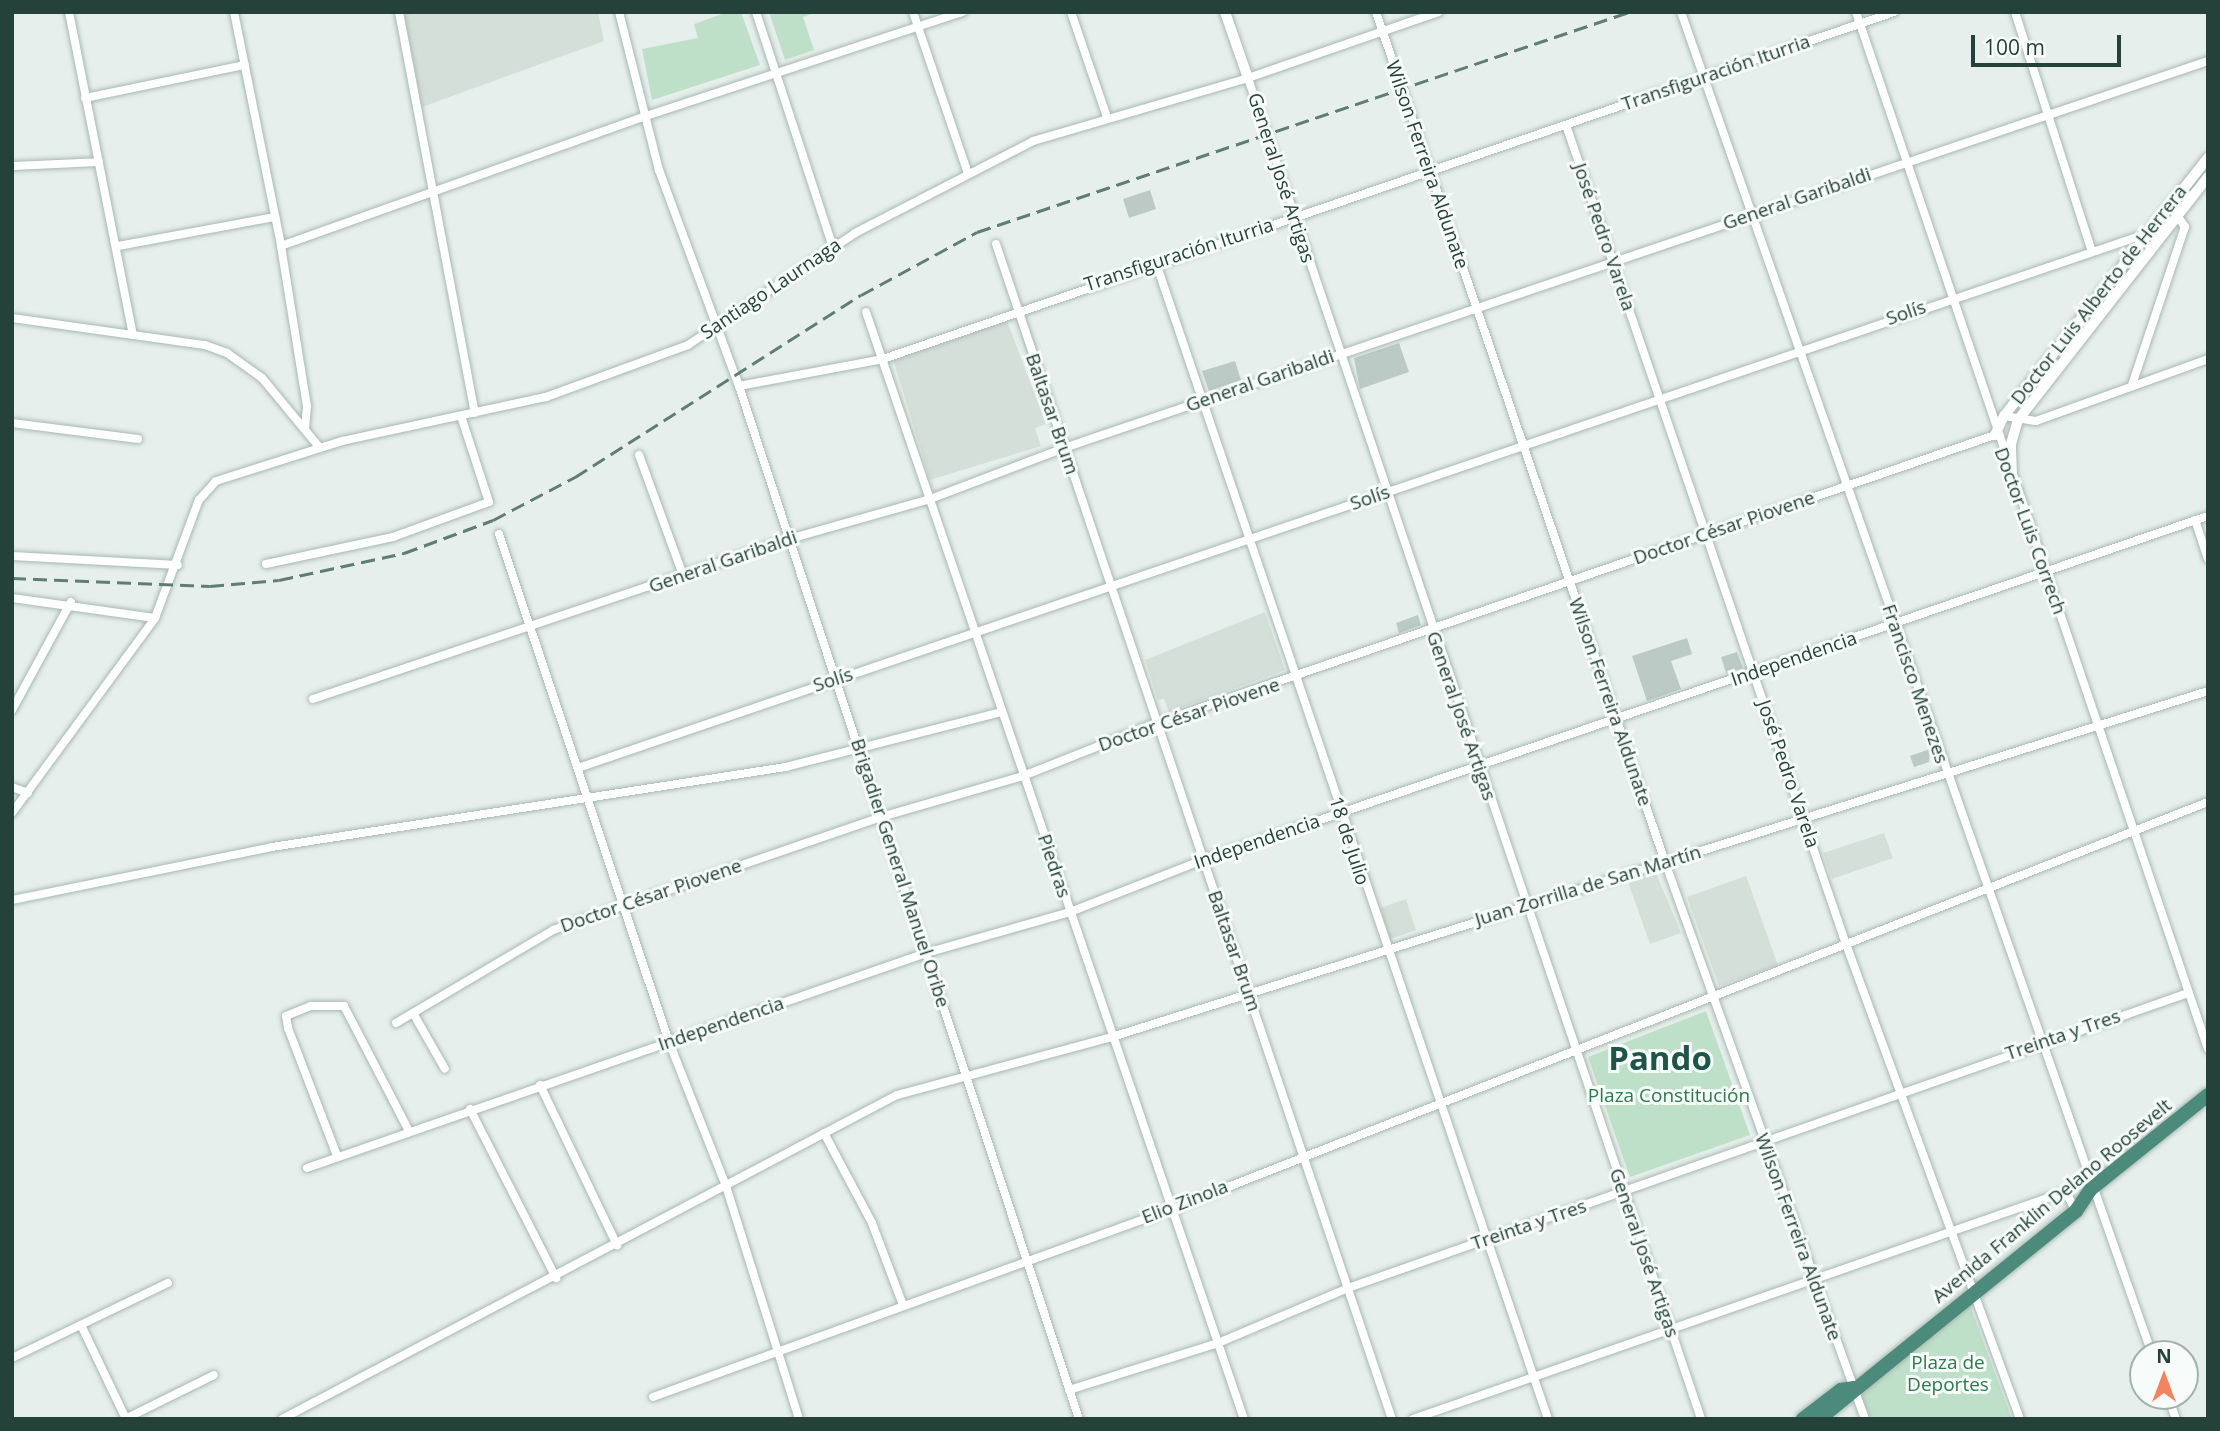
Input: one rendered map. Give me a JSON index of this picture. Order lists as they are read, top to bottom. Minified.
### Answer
{"streets":{"highway":["Avenida Franklin Delano Roosevelt"],"street":["Transfiguración Iturria","Wilson Ferreira Aldunate","General José Artigas","General Garibaldi","José Pedro Varela","Santiago Laurnaga","Doctor Luis Alberto de Herrera","Solís","Baltasar Brum","Doctor César Piovene","Doctor Luis Correch","Independencia","Francisco Menezes","18 de Julio","Piedras","Brigadier General Manuel Oribe","Juan Zorrilla de San Martín","Treinta y Tres","Elio Zinola"]},"crossings":[["Transfiguración Iturria","Wilson Ferreira Aldunate"],["Transfiguración Iturria","General José Artigas"],["Transfiguración Iturria","José Pedro Varela"],["Transfiguración Iturria","Baltasar Brum"],["Transfiguración Iturria","Doctor Luis Correch"],["Transfiguración Iturria","Francisco Menezes"],["Transfiguración Iturria","18 de Julio"],["Transfiguración Iturria","Piedras"],["Transfiguración Iturria","Brigadier General Manuel Oribe"],["Wilson Ferreira Aldunate","General Garibaldi"],["Wilson Ferreira Aldunate","Santiago Laurnaga"],["Wilson Ferreira Aldunate","Solís"],["Wilson Ferreira Aldunate","Doctor César Piovene"],["Wilson Ferreira Aldunate","Independencia"],["Wilson Ferreira Aldunate","Juan Zorrilla de San Martín"],["Wilson Ferreira Aldunate","Treinta y Tres"],["Wilson Ferreira Aldunate","Avenida Franklin Delano Roosevelt"],["Wilson Ferreira Aldunate","Elio Zinola"],["General José Artigas","General Garibaldi"],["General José Artigas","Santiago Laurnaga"],["General José Artigas","Solís"],["General José Artigas","Doctor César Piovene"],["General José Artigas","Independencia"],["General José Artigas","Juan Zorrilla de San Martín"],["General José Artigas","Treinta y Tres"],["General José Artigas","Elio Zinola"],["General Garibaldi","José Pedro Varela"],["General Garibaldi","Baltasar Brum"],["General Garibaldi","Doctor Luis Correch"],["General Garibaldi","Francisco Menezes"],["General Garibaldi","18 de Julio"],["General Garibaldi","Piedras"],["General Garibaldi","Brigadier General Manuel Oribe"],["José Pedro Varela","Solís"],["José Pedro Varela","Doctor César Piovene"],["José Pedro Varela","Independencia"],["José Pedro Varela","Juan Zorrilla de San Martín"],["José Pedro Varela","Treinta y Tres"],["José Pedro Varela","Avenida Franklin Delano Roosevelt"],["José Pedro Varela","Elio Zinola"],["Santiago Laurnaga","Brigadier General Manuel Oribe"],["Doctor Luis Alberto de Herrera","Solís"],["Doctor Luis Alberto de Herrera","Doctor César Piovene"],["Doctor Luis Alberto de Herrera","Doctor Luis Correch"],["Solís","Baltasar Brum"],["Solís","Doctor Luis Correch"],["Solís","Francisco Menezes"],["Solís","18 de Julio"],["Solís","Piedras"],["Solís","Brigadier General Manuel Oribe"],["Baltasar Brum","Doctor César Piovene"],["Baltasar Brum","Independencia"],["Baltasar Brum","Juan Zorrilla de San Martín"],["Baltasar Brum","Treinta y Tres"],["Baltasar Brum","Elio Zinola"],["Doctor César Piovene","Doctor Luis Correch"],["Doctor César Piovene","Francisco Menezes"],["Doctor César Piovene","18 de Julio"],["Doctor César Piovene","Piedras"],["Doctor César Piovene","Brigadier General Manuel Oribe"],["Doctor Luis Correch","Independencia"],["Doctor Luis Correch","Juan Zorrilla de San Martín"],["Doctor Luis Correch","Treinta y Tres"],["Doctor Luis Correch","Elio Zinola"],["Independencia","Francisco Menezes"],["Independencia","18 de Julio"],["Independencia","Piedras"],["Independencia","Brigadier General Manuel Oribe"],["Francisco Menezes","Juan Zorrilla de San Martín"],["Francisco Menezes","Treinta y Tres"],["Francisco Menezes","Avenida Franklin Delano Roosevelt"],["Francisco Menezes","Elio Zinola"],["18 de Julio","Juan Zorrilla de San Martín"],["18 de Julio","Treinta y Tres"],["18 de Julio","Elio Zinola"],["Piedras","Juan Zorrilla de San Martín"],["Piedras","Treinta y Tres"],["Piedras","Elio Zinola"],["Brigadier General Manuel Oribe","Juan Zorrilla de San Martín"],["Brigadier General Manuel Oribe","Treinta y Tres"],["Brigadier General Manuel Oribe","Elio Zinola"]],"districts":["Pando"],"parks":["Plaza Constitución","Plaza de Deportes"],"scale_bar":"100 m","north":"top"}
